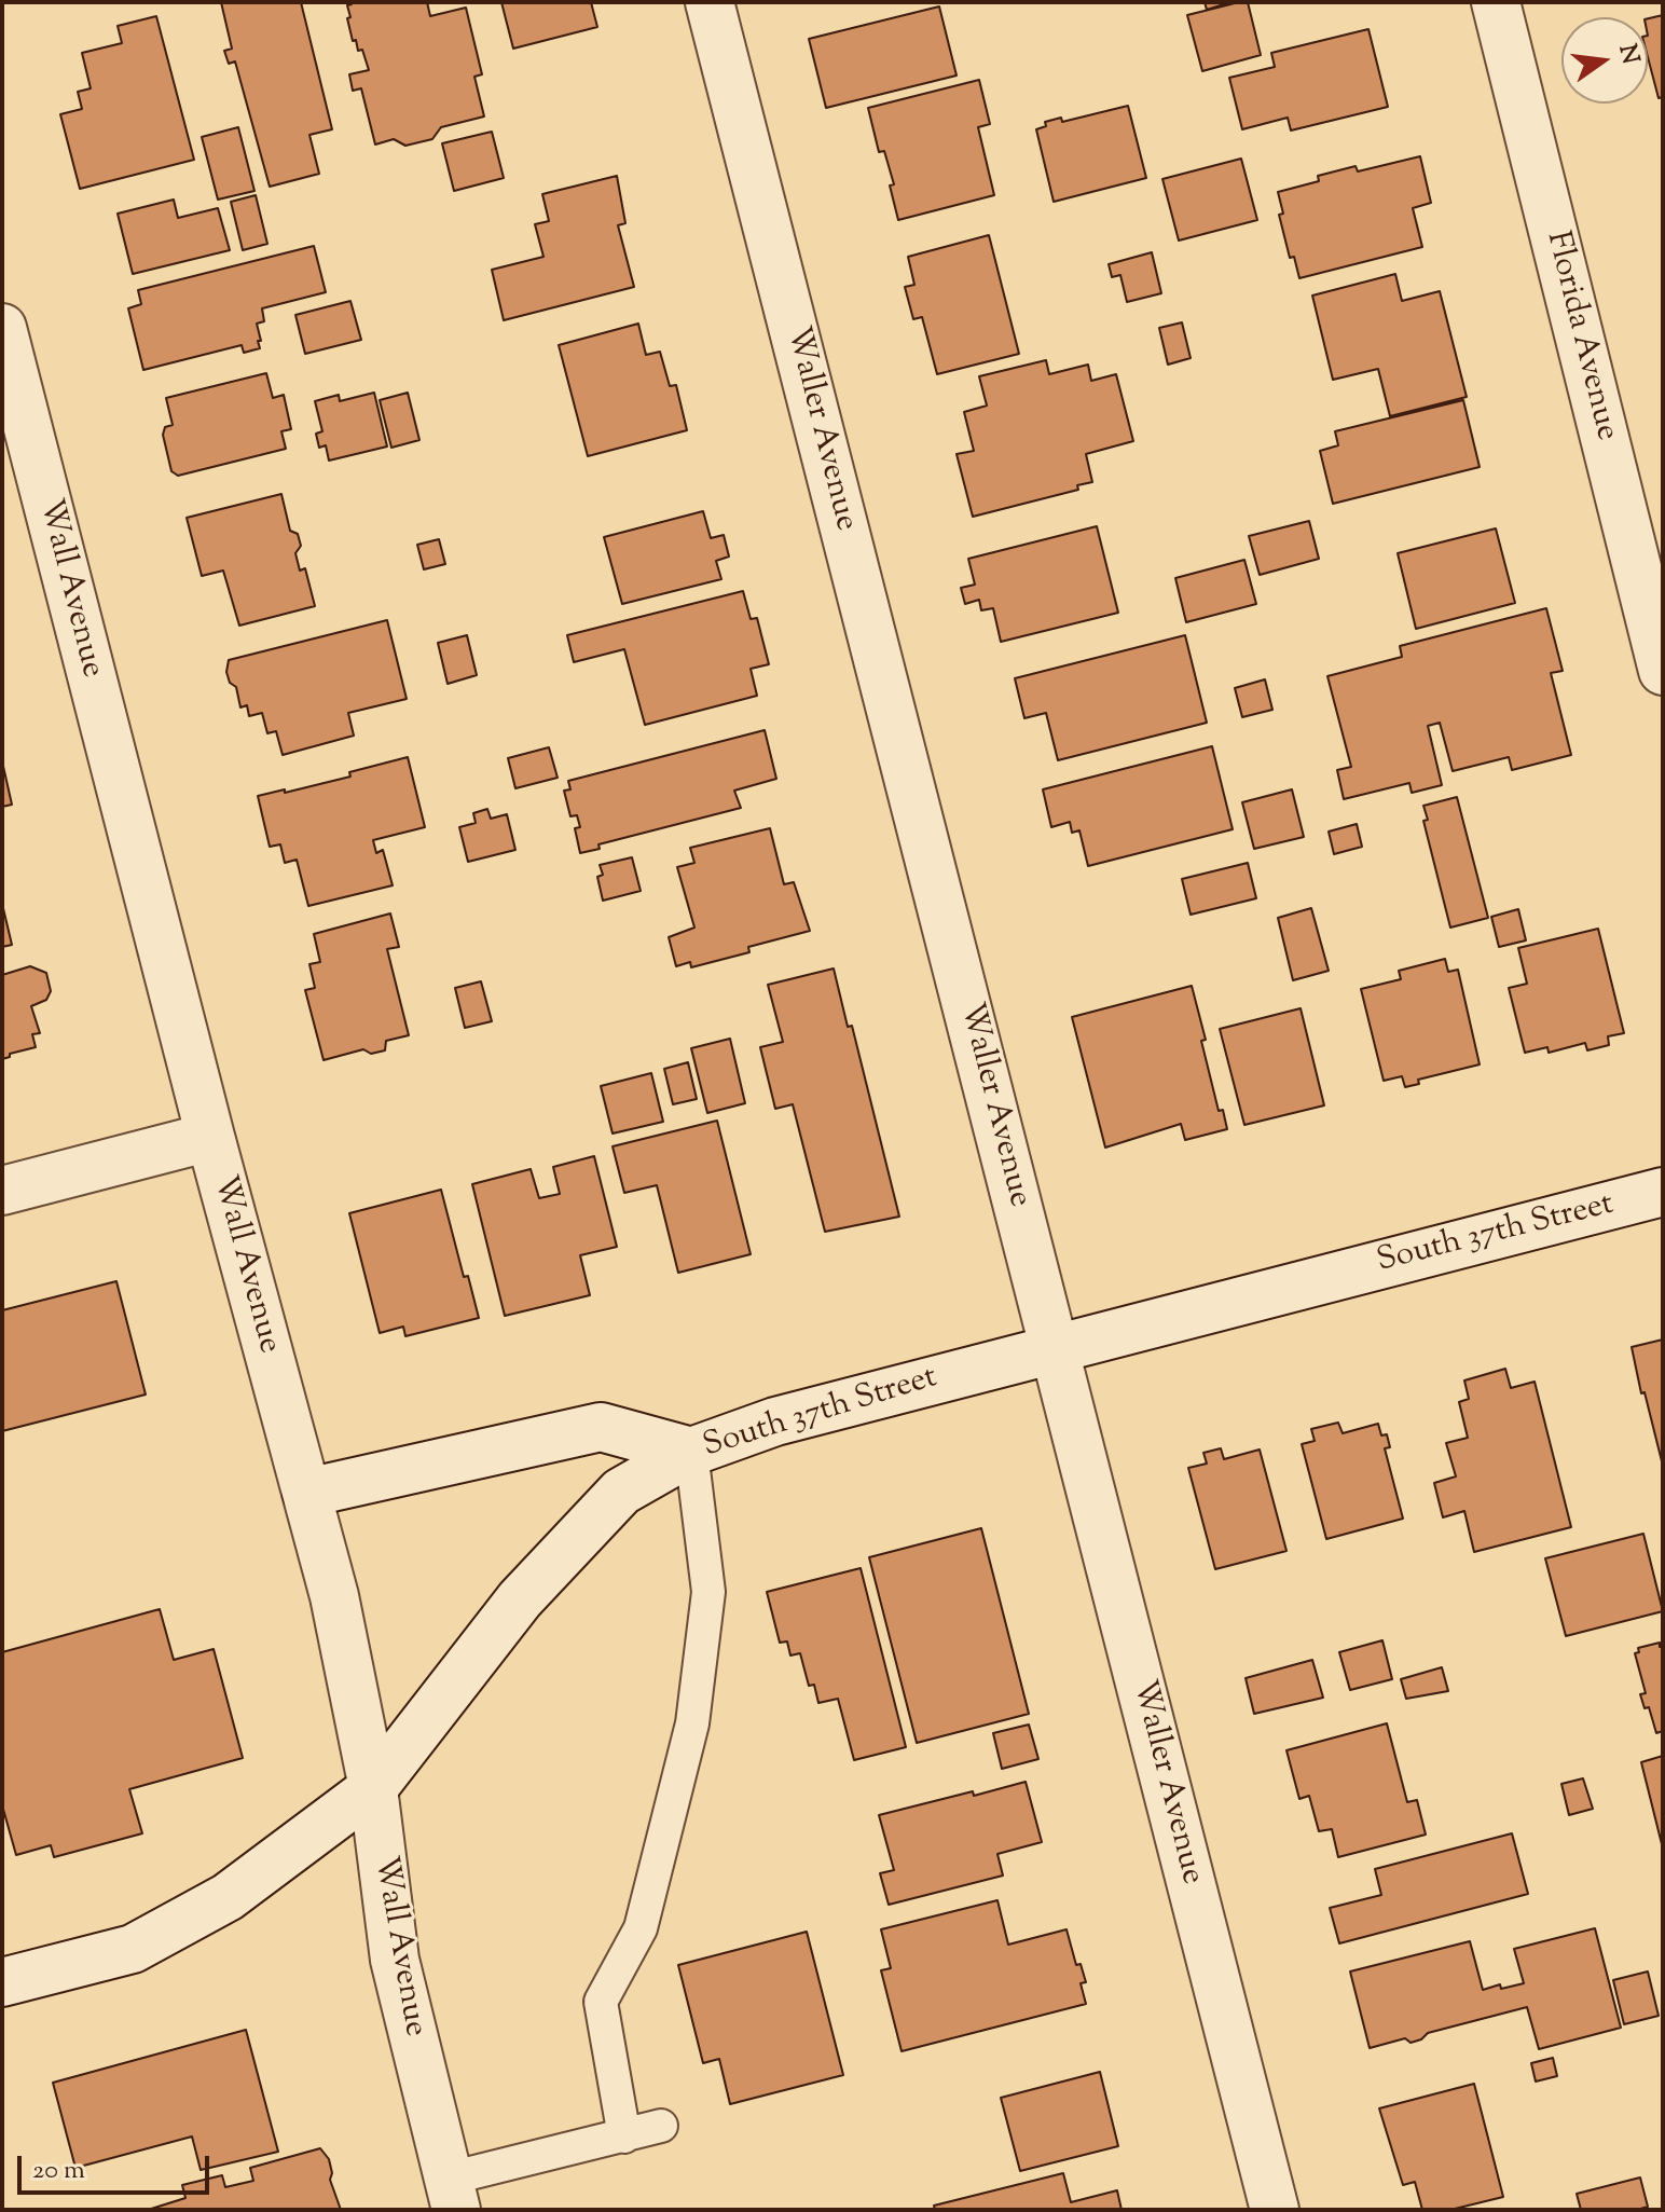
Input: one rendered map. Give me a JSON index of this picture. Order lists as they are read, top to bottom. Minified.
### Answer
{"streets":{"street":["Florida Avenue","Waller Avenue","Wall Avenue","South 37th Street"]},"crossings":[["Waller Avenue","South 37th Street"],["Wall Avenue","South 37th Street"]],"scale_bar":"20 m","north":"right"}
